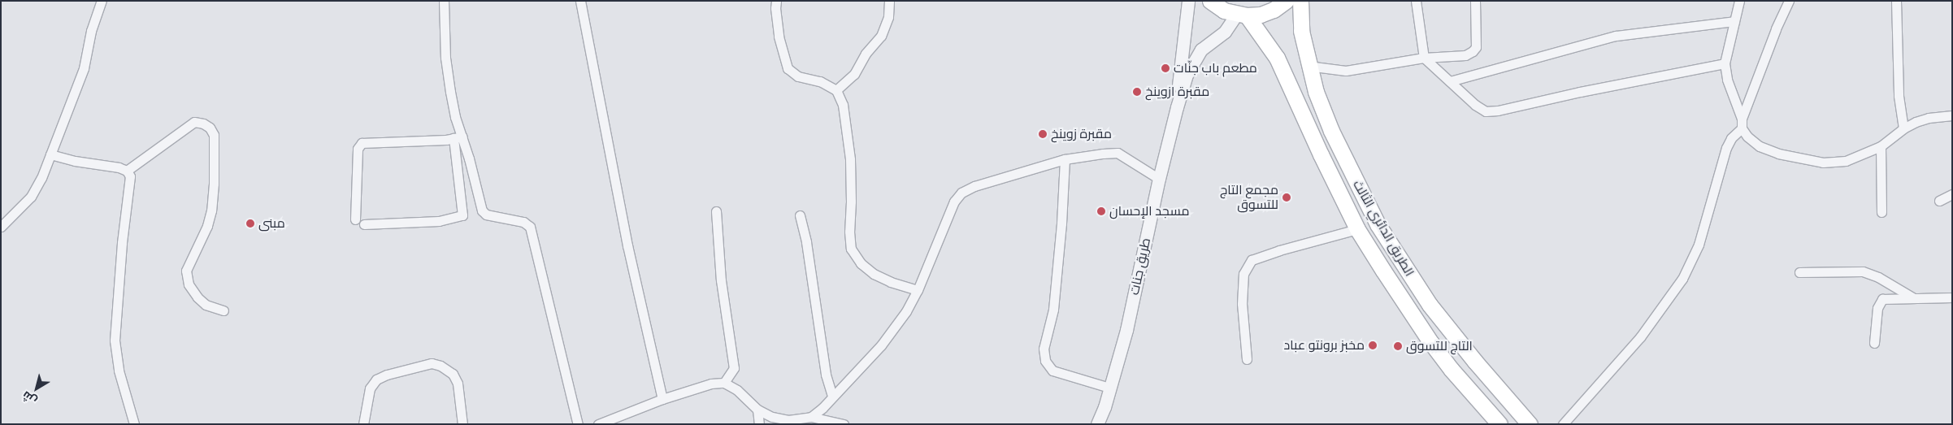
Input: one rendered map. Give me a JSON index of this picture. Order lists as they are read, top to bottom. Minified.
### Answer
{"streets":{"main road":["الطريق الدائري الثالث"],"street":["طريق جنات"]},"places":["مطعم باب جنّات","مقبرة ازوينخ","مقبرة زوينخ","مجمع التاج للتسوق","مسجد الإحسان","مبنى","مخبز برونتو عباد","التاج للتسوق"],"north":"bottom left"}
